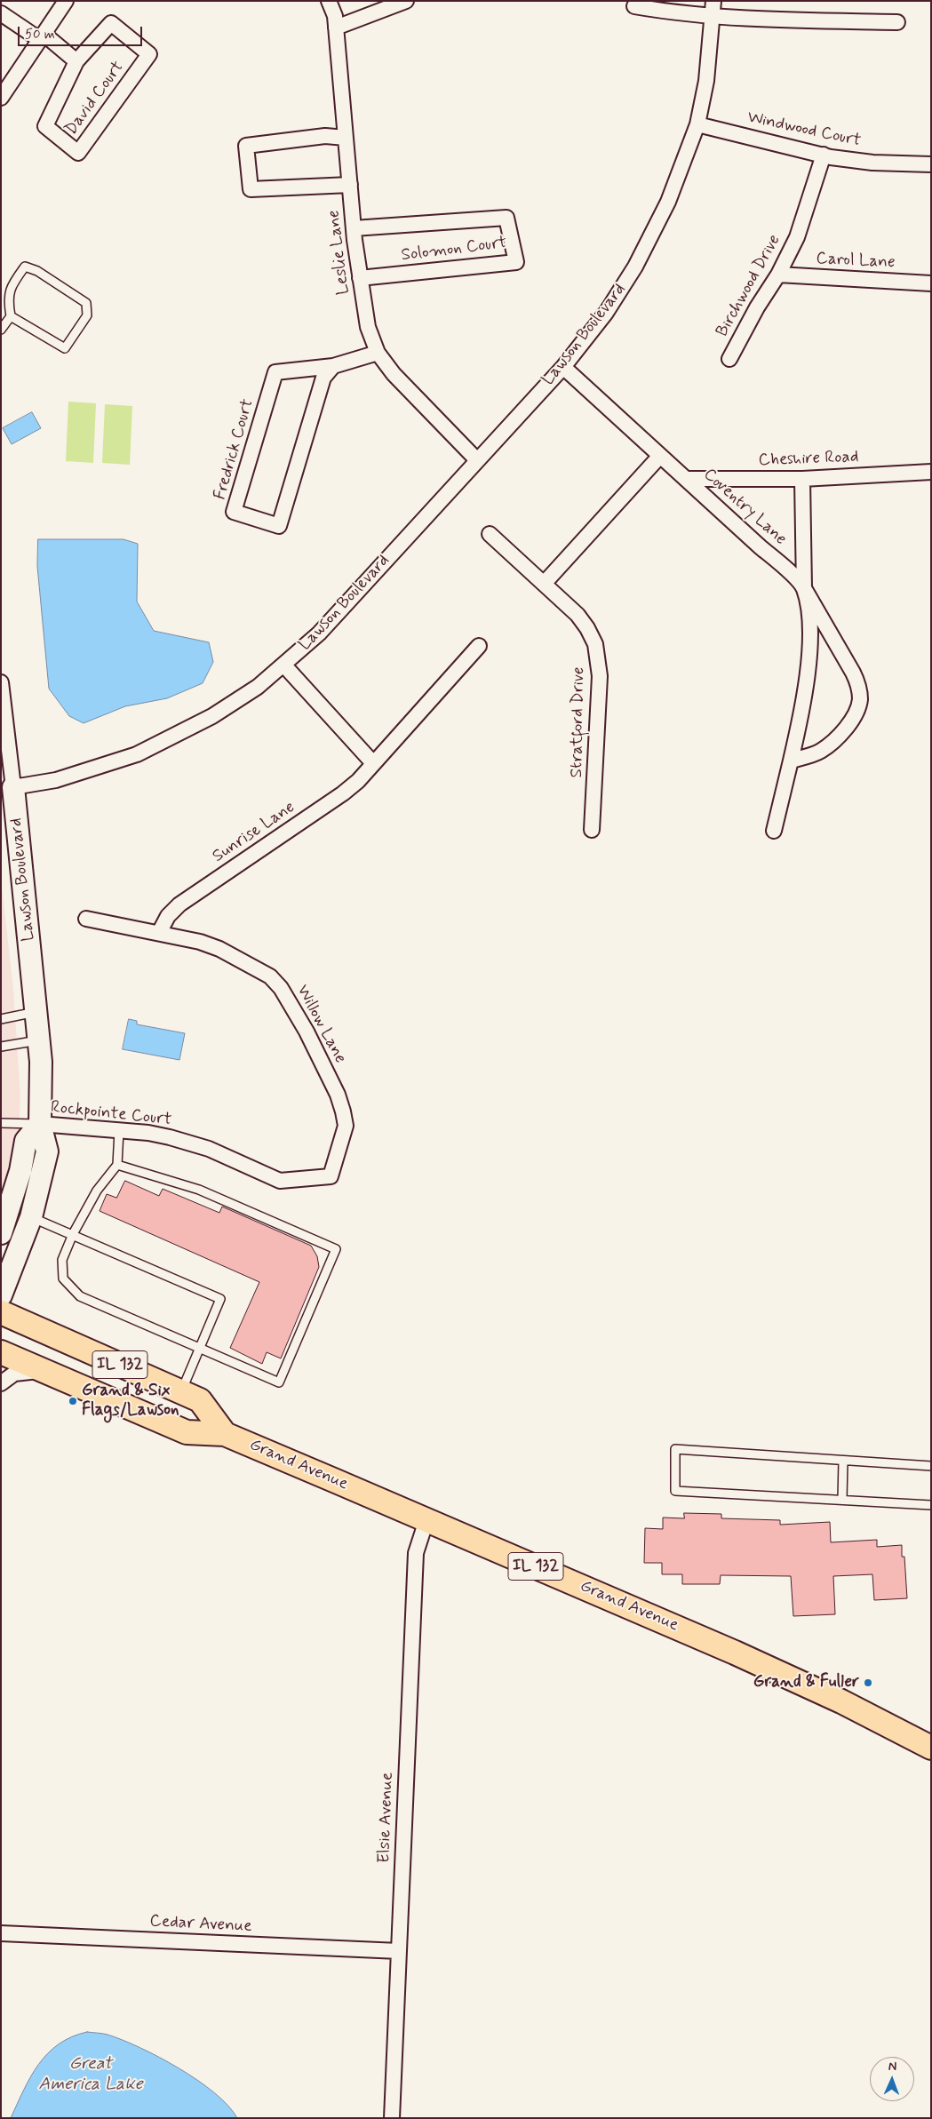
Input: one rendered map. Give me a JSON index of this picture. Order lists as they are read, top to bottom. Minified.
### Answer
{"streets":{"main road":["IL 132","Grand Avenue"],"street":["David Court","Windwood Court","Solomon Court","Leslie Lane","Carol Lane","Birchwood Drive","Lawson Boulevard","Fredrick Court","Cheshire Road","Coventry Lane","Stratford Drive","Sunrise Lane","Willow Lane","Rockpointe Court","Elsie Avenue","Cedar Avenue"]},"crossings":[["Windwood Court","Birchwood Drive"],["Windwood Court","Lawson Boulevard"],["Solomon Court","Leslie Lane"],["Leslie Lane","Lawson Boulevard"],["Leslie Lane","Fredrick Court"],["Carol Lane","Birchwood Drive"],["Lawson Boulevard","Rockpointe Court"],["Cheshire Road","Coventry Lane"],["Sunrise Lane","Willow Lane"],["Willow Lane","Rockpointe Court"],["IL 132","Grand Avenue"],["Grand Avenue","Elsie Avenue"],["Elsie Avenue","Cedar Avenue"]],"water":["Great America Lake"],"places":["Grand & Six Flags/Lawson","Grand & Fuller"],"scale_bar":"50 m","north":"top"}
